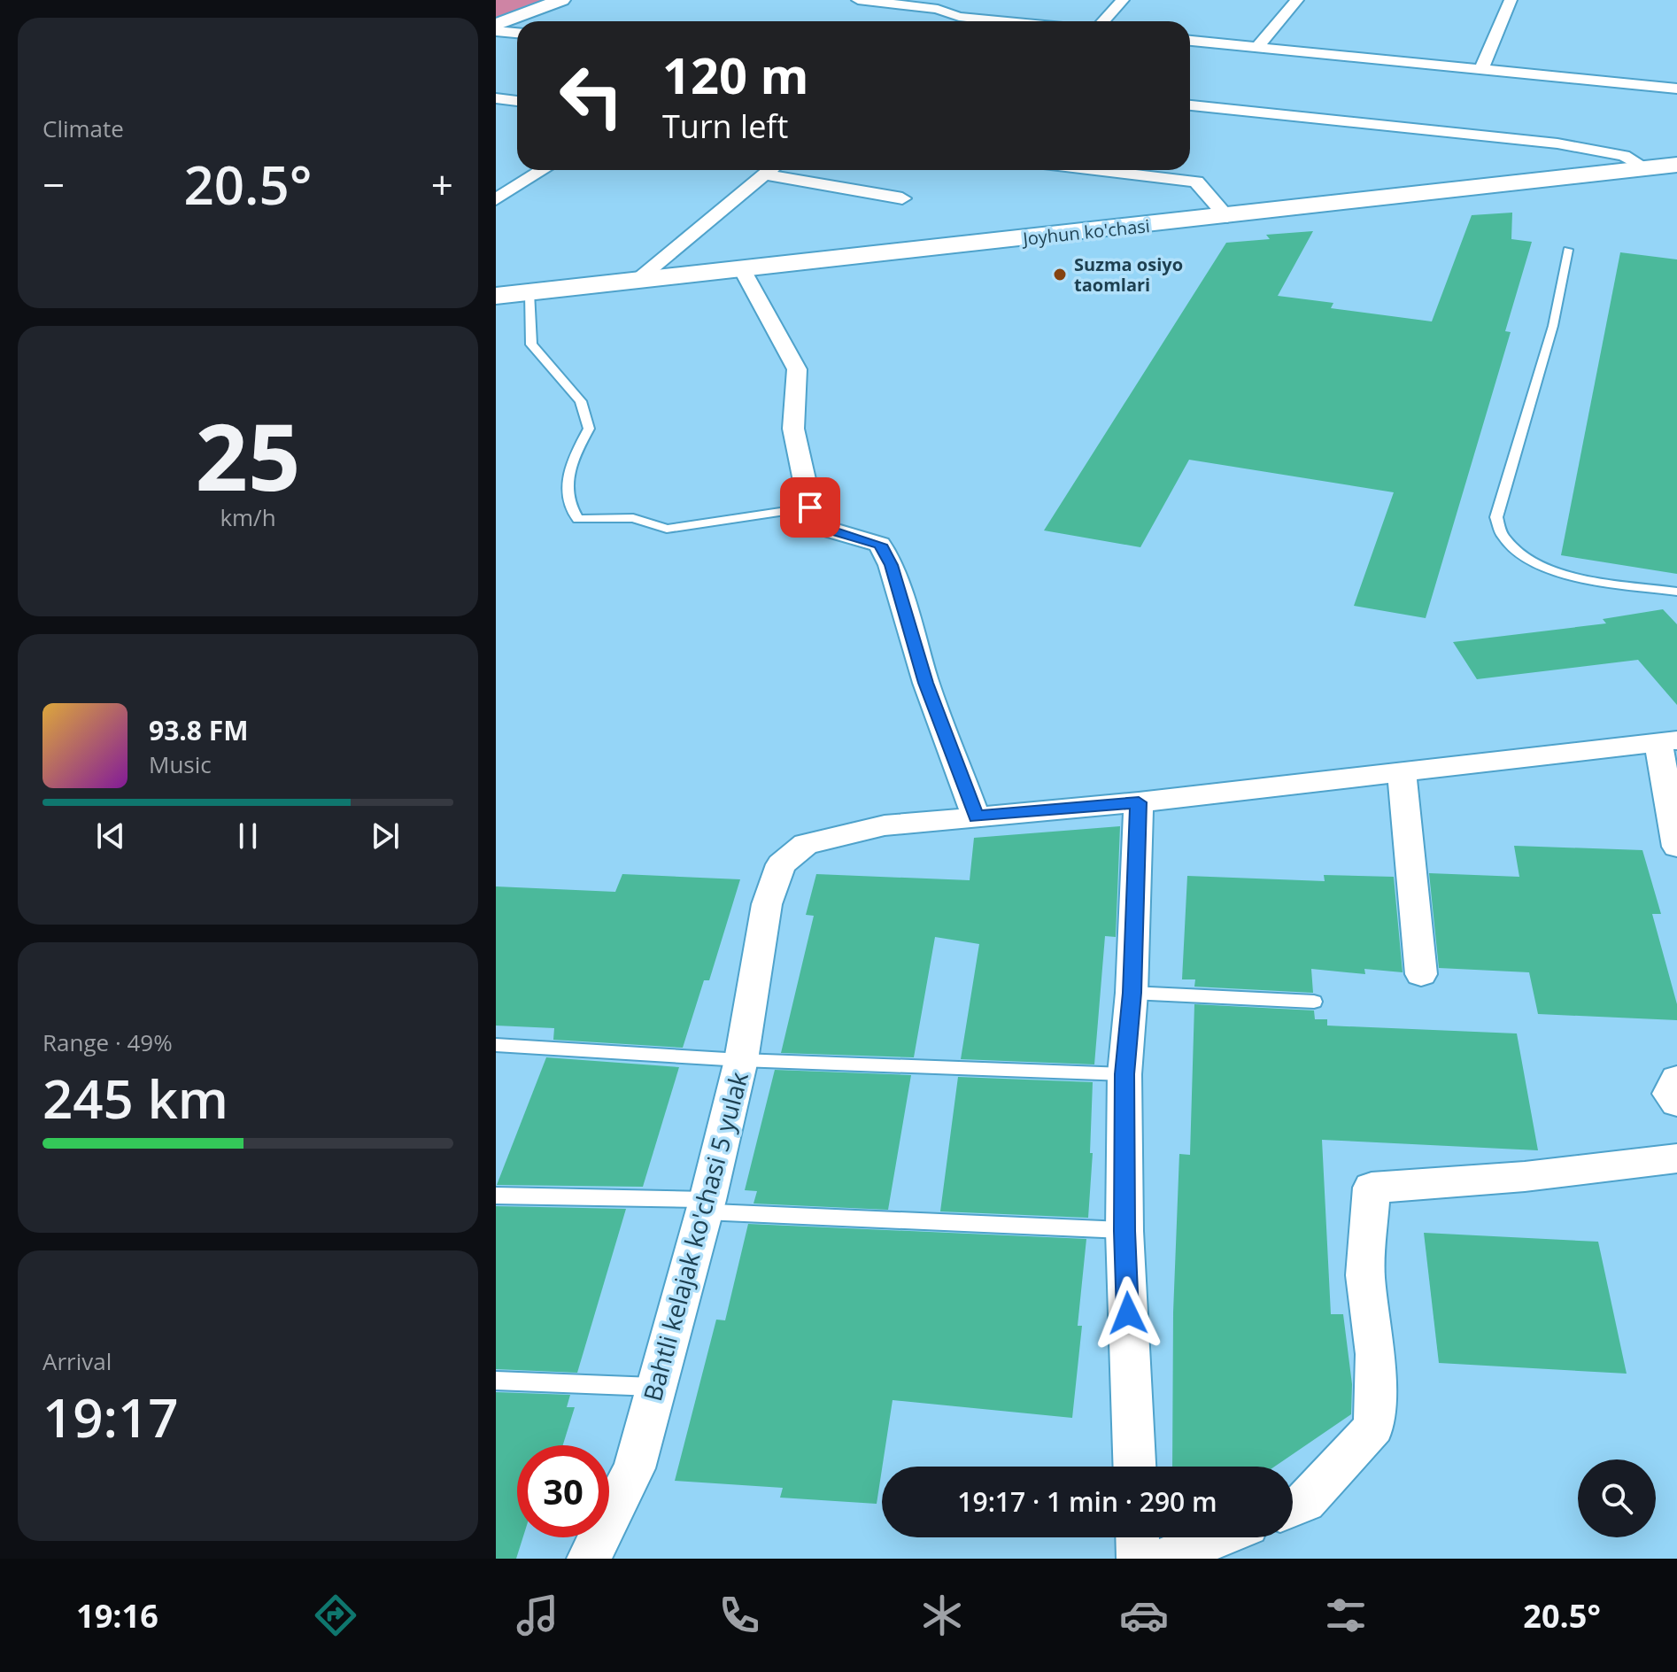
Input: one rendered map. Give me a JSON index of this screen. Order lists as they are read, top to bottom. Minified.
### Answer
{"streets":{"main road":["Joyhun ko'chasi"],"street":["Bahtli kelajak ko'chasi 5 yulak"]},"places":["Suzma osiyo taomlari"],"page":{"tile":["Climate",["25","km/h"],["Range · 49%","245 km"],["Arrival","19:17"]],"turn":["120 m","Turn left"],"heat":["−","20.5°","+"],"song":["93.8 FM","Music"],"limit":"30","trip":"19:17 · 1 min · 290 m","tabs":["19:16","20.5°"]}}
